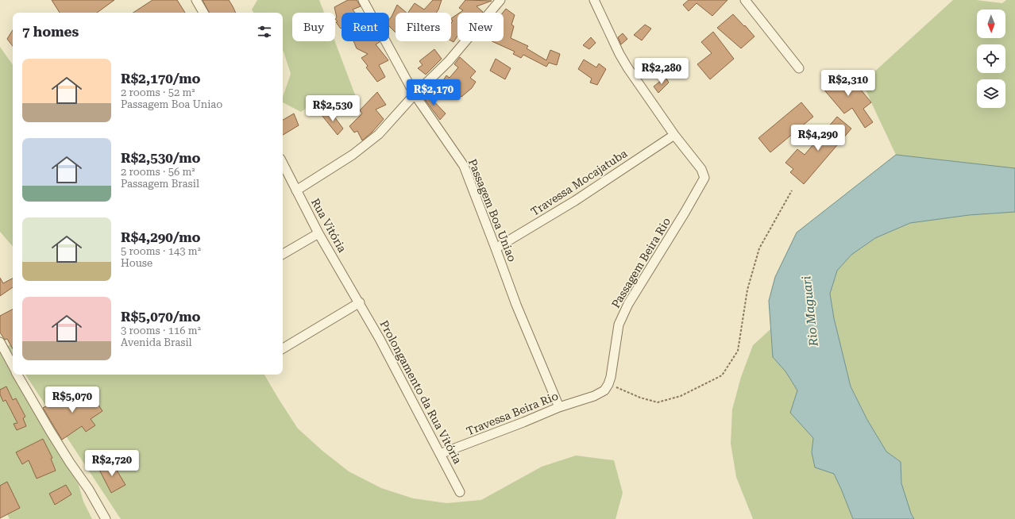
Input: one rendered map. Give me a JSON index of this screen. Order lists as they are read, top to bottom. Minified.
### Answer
{"streets":{"street":["Travessa Mocajatuba","Passagem Boa Uniao","Rua Vitória","Passagem Beira Rio","Prolongamento da Rua Vitória","Travessa Beira Rio"]},"crossings":[["Travessa Mocajatuba","Passagem Boa Uniao"],["Travessa Mocajatuba","Passagem Beira Rio"],["Passagem Boa Uniao","Travessa Beira Rio"],["Rua Vitória","Prolongamento da Rua Vitória"],["Passagem Beira Rio","Travessa Beira Rio"],["Prolongamento da Rua Vitória","Travessa Beira Rio"]],"water":["Rio Maguari"],"north":"bottom","page":{"chip":["Buy","Rent","Filters","New"],"heading":"7 homes","list":[{"name":"R$2,170/mo","note":"2 rooms · 52 m² · Passagem Boa Uniao"},{"name":"R$2,530/mo","note":"2 rooms · 56 m² · Passagem Brasil"},{"name":"R$4,290/mo","note":"5 rooms · 143 m² · House"},{"name":"R$5,070/mo","note":"3 rooms · 116 m² · Avenida Brasil"}],"price":["R$2,280","R$2,310","R$2,170","R$2,530","R$4,290","R$5,070","R$2,720"]}}
